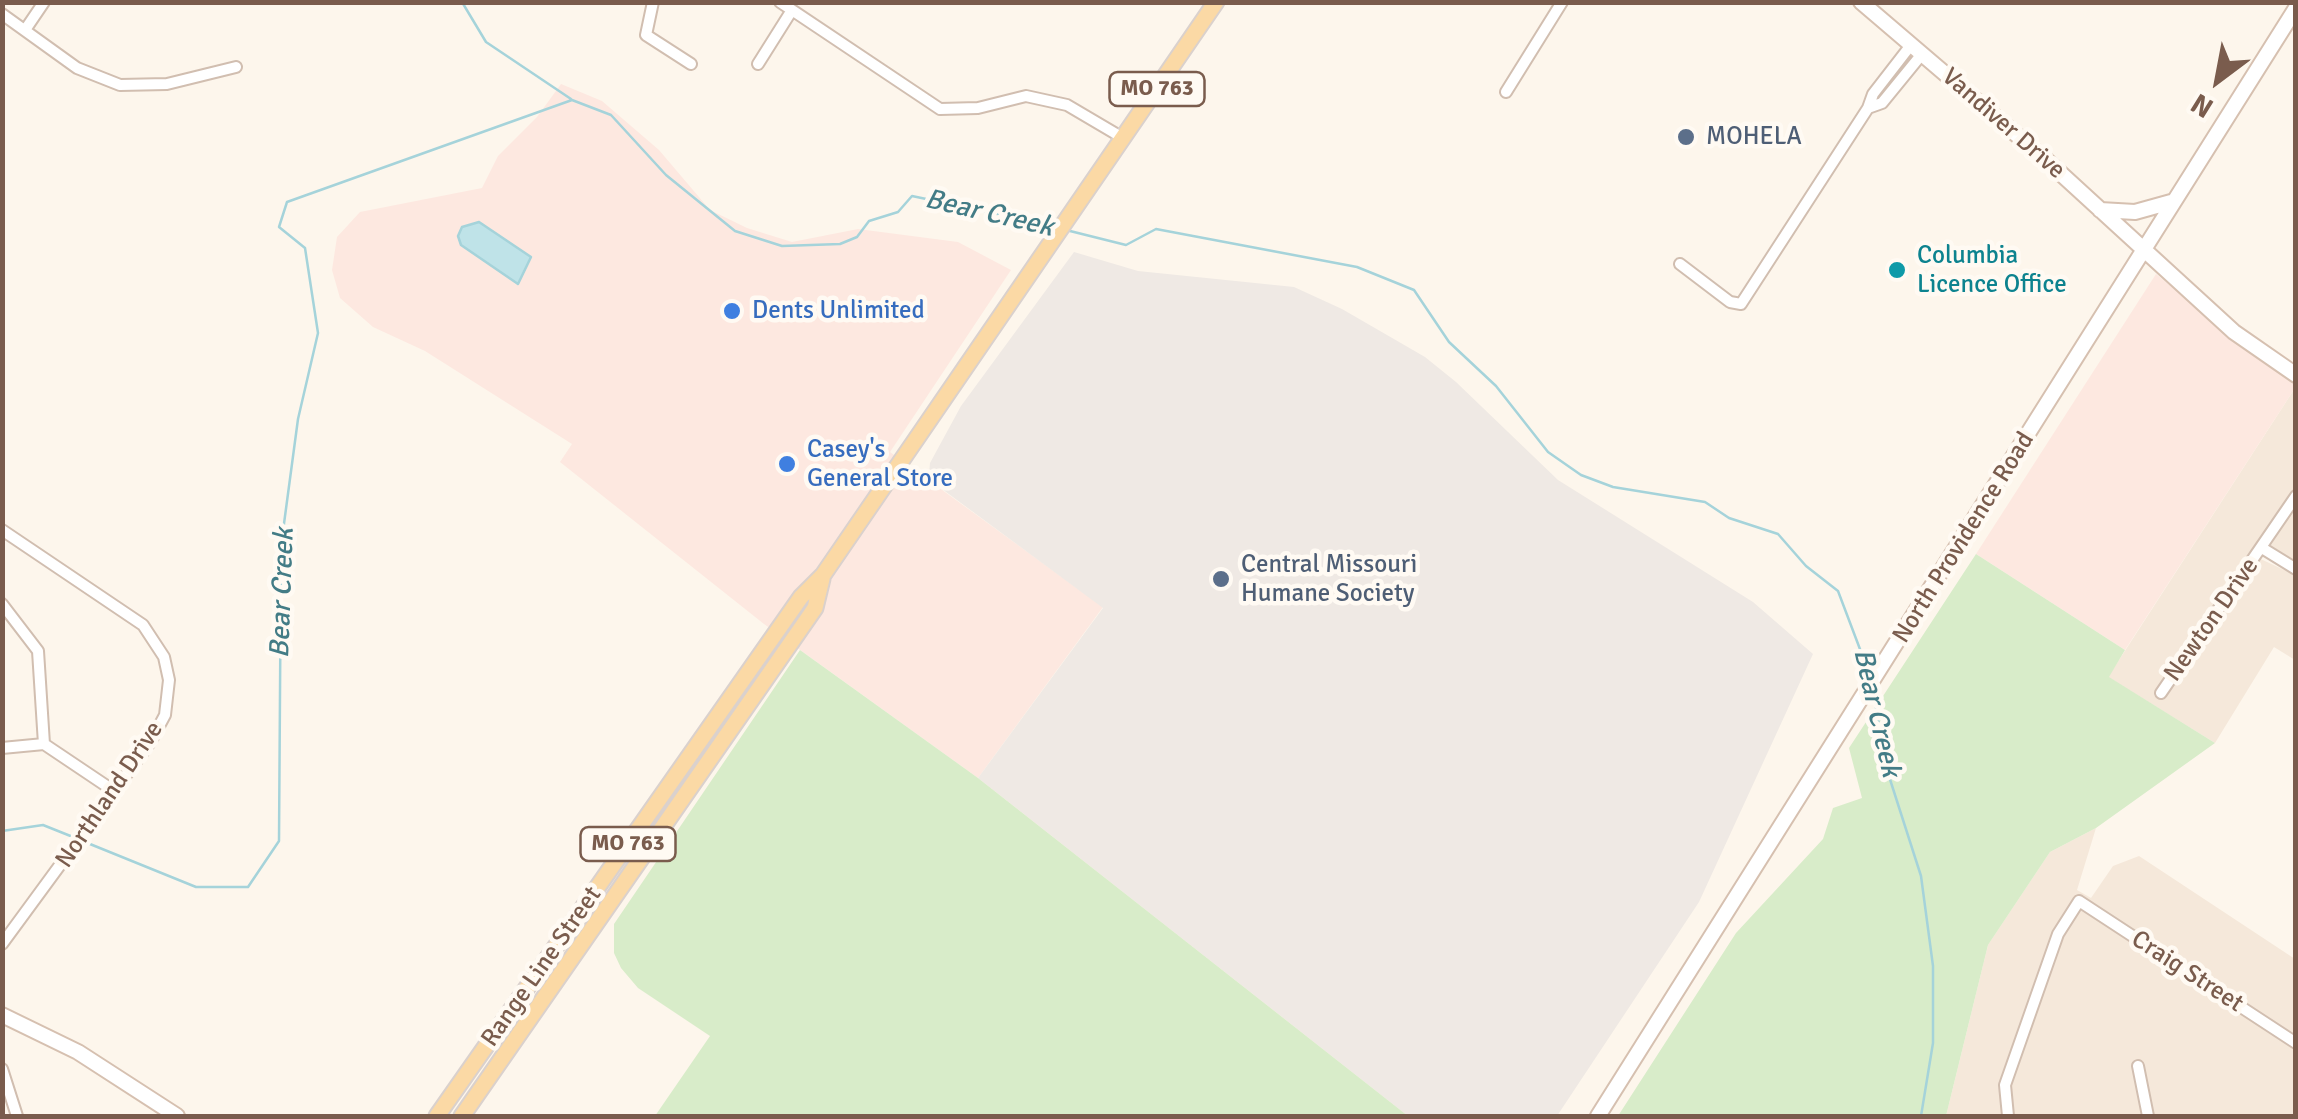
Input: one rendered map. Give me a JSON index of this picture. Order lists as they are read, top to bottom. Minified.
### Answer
{"streets":{"main road":["MO 763","Range Line Street"],"street":["Vandiver Drive","North Providence Road","Newton Drive","Northland Drive","Craig Street"]},"crossings":[["Vandiver Drive","North Providence Road"]],"water":["Bear Creek"],"places":["MOHELA","Columbia Licence Office","Dents Unlimited","Casey's General Store","Central Missouri Humane Society"],"north":"bottom left"}
